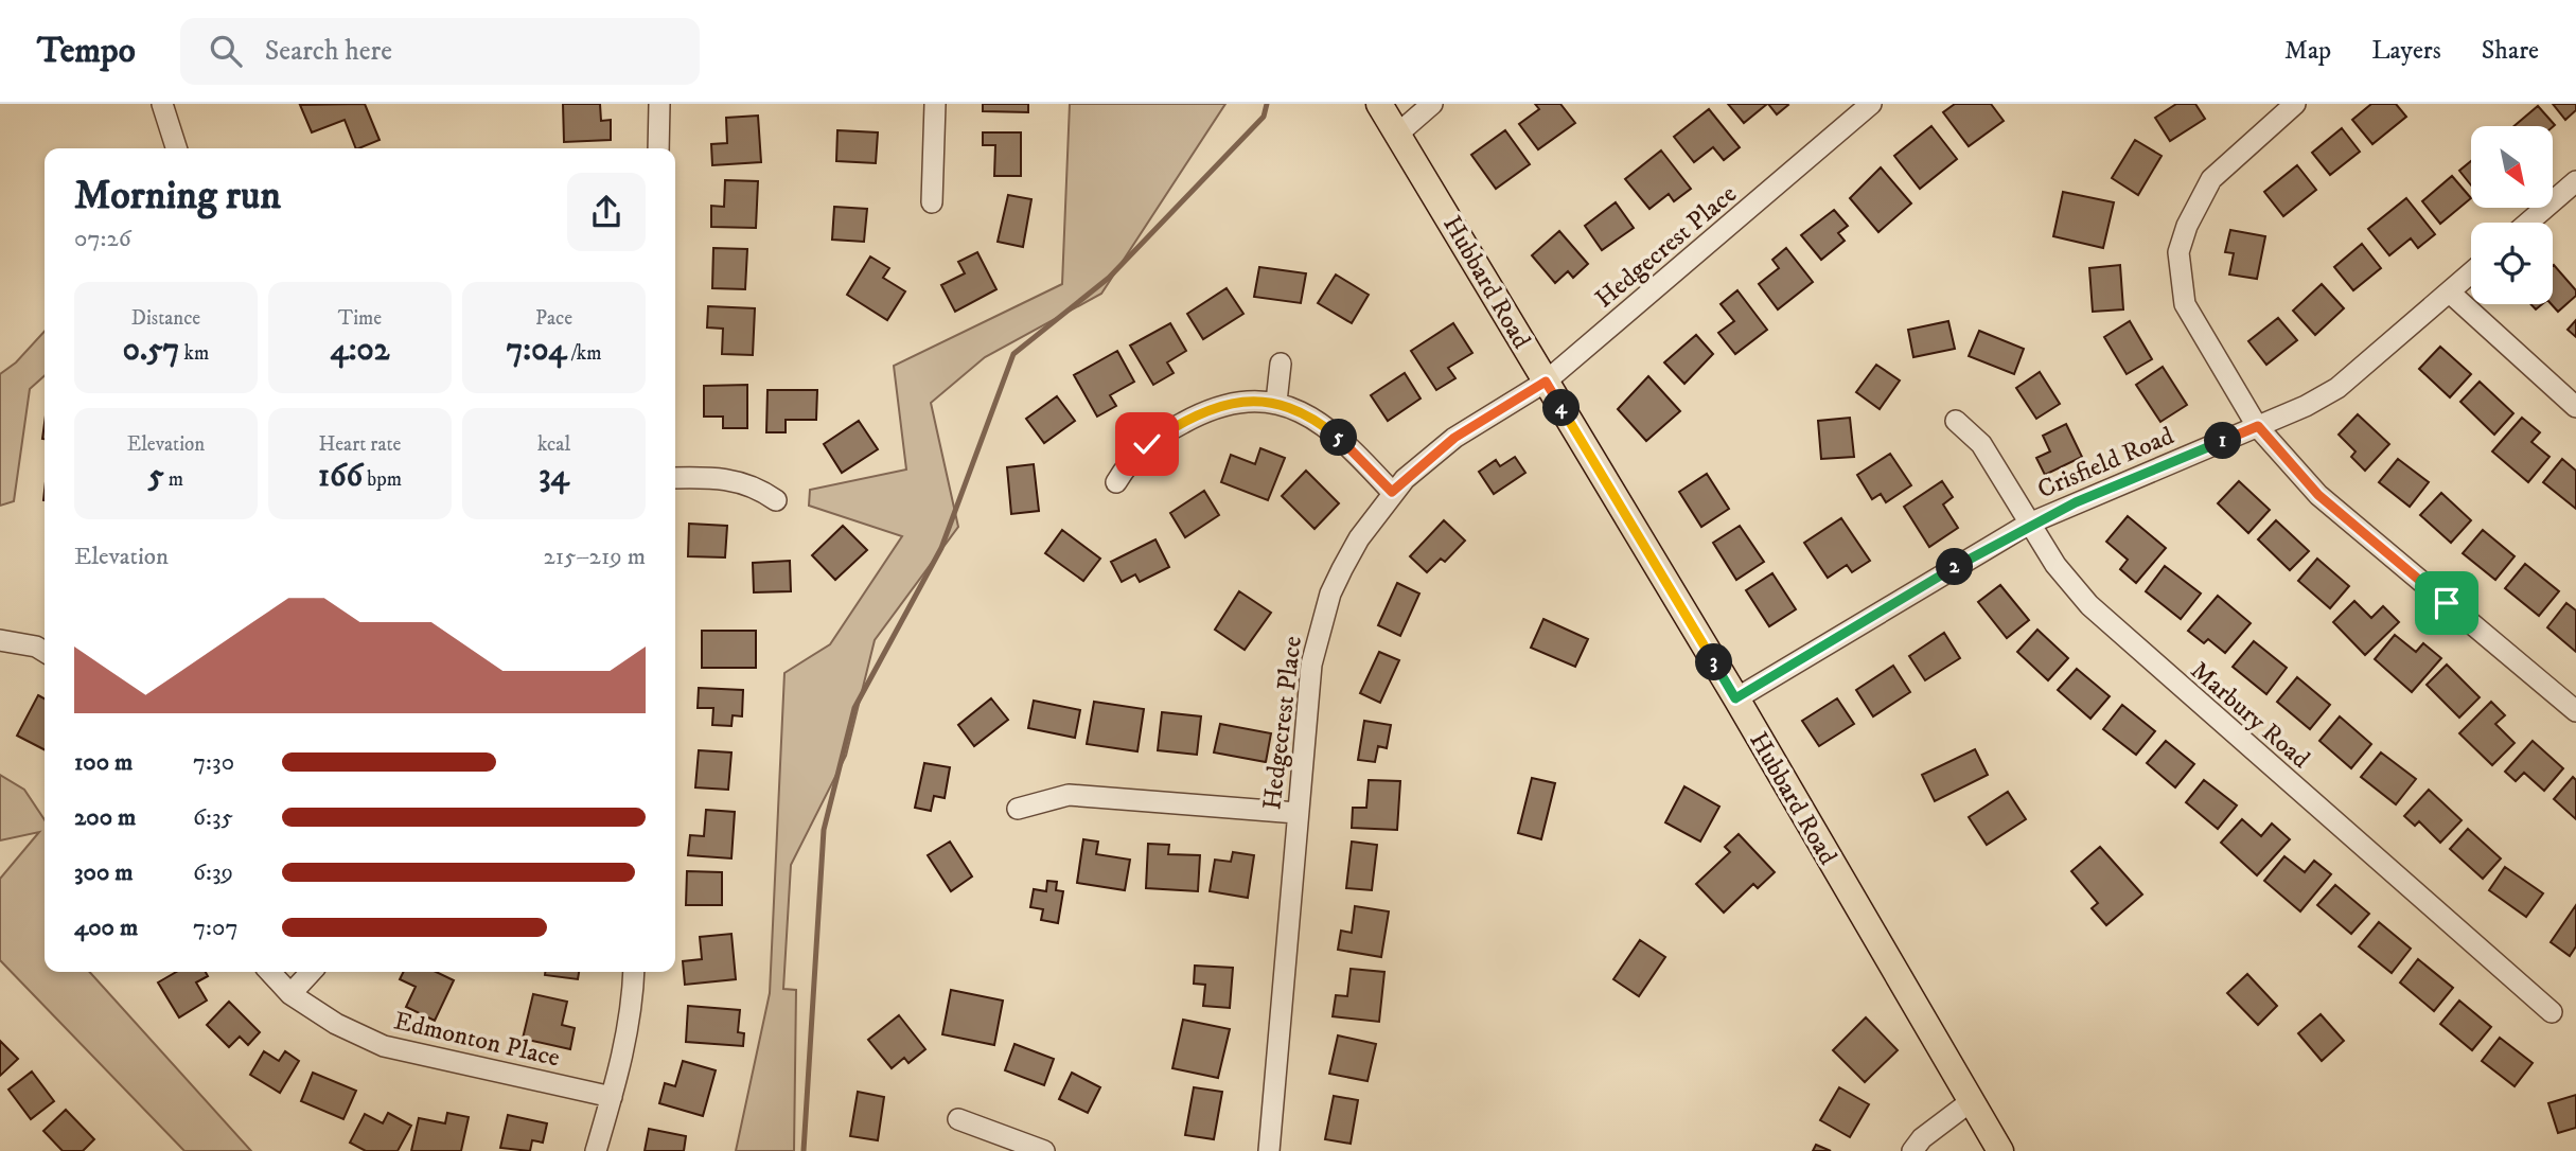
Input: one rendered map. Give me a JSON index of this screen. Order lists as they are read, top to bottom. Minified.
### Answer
{"streets":{"main road":["Hubbard Road"],"street":["Hedgecrest Place","Crisfield Road","Marbury Road","Edmonton Place"]},"crossings":[["Hedgecrest Place","Hubbard Road"],["Hubbard Road","Crisfield Road"],["Crisfield Road","Marbury Road"]],"north":"bottom right","page":{"header":"Tempo","search":"Search here","nav":["Map","Layers","Share"],"heading":["Morning run","07:26"],"stats":[["Distance","0.57 km"],["Time","4:02"],["Pace","7:04 /km"],["Elevation","5 m"],["Heart rate","166 bpm"],["kcal","34"]],"pins":["4","5","1","2","3"],"chart":["Elevation","215–219 m"],"list":[{"name":"100 m","note":"7:30"},{"name":"200 m","note":"6:35"},{"name":"300 m","note":"6:39"},{"name":"400 m","note":"7:07"}]}}
